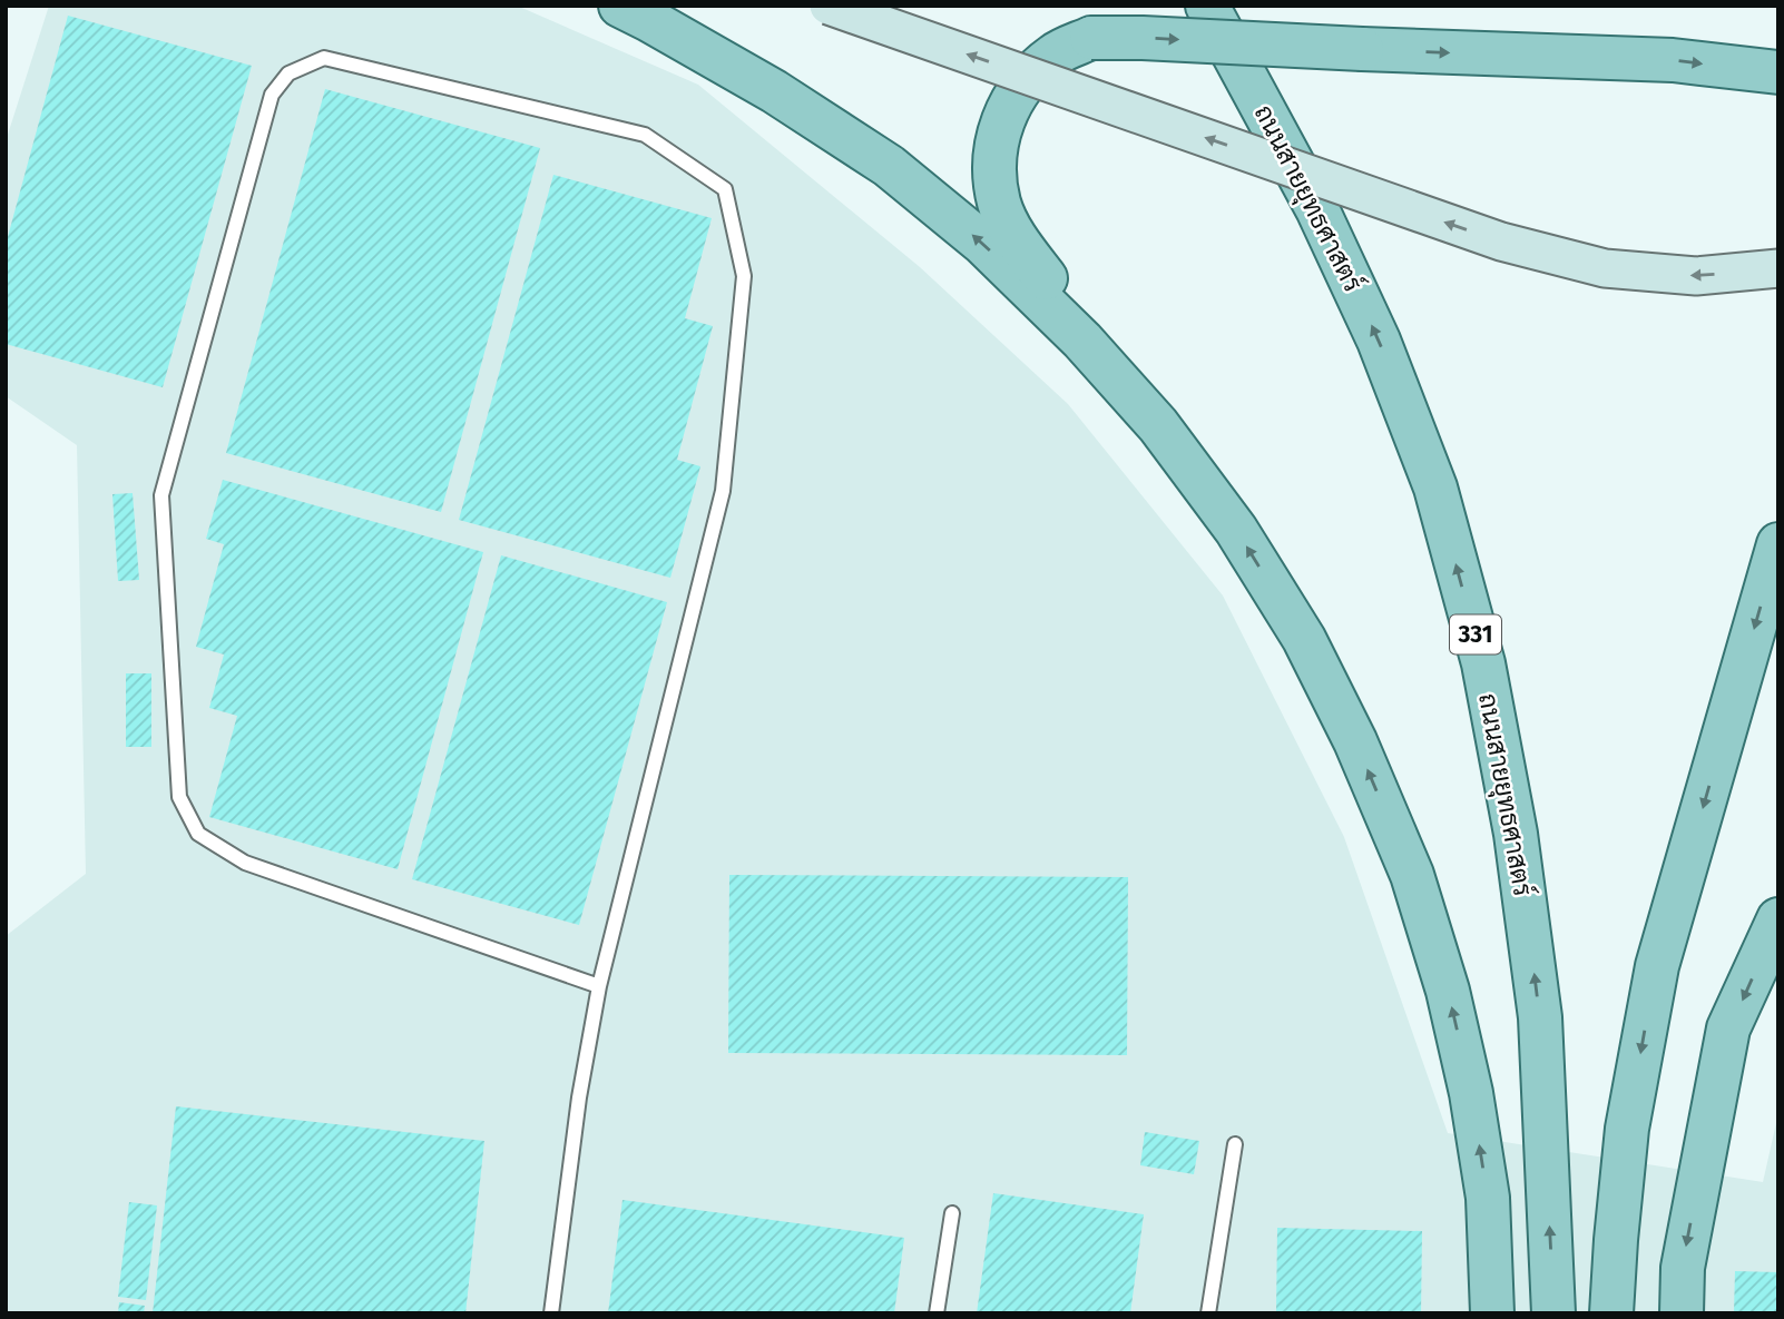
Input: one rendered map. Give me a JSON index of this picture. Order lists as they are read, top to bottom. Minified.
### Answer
{"streets":{"main road":["ถนนสายยุทธศาสตร์","331"]}}
